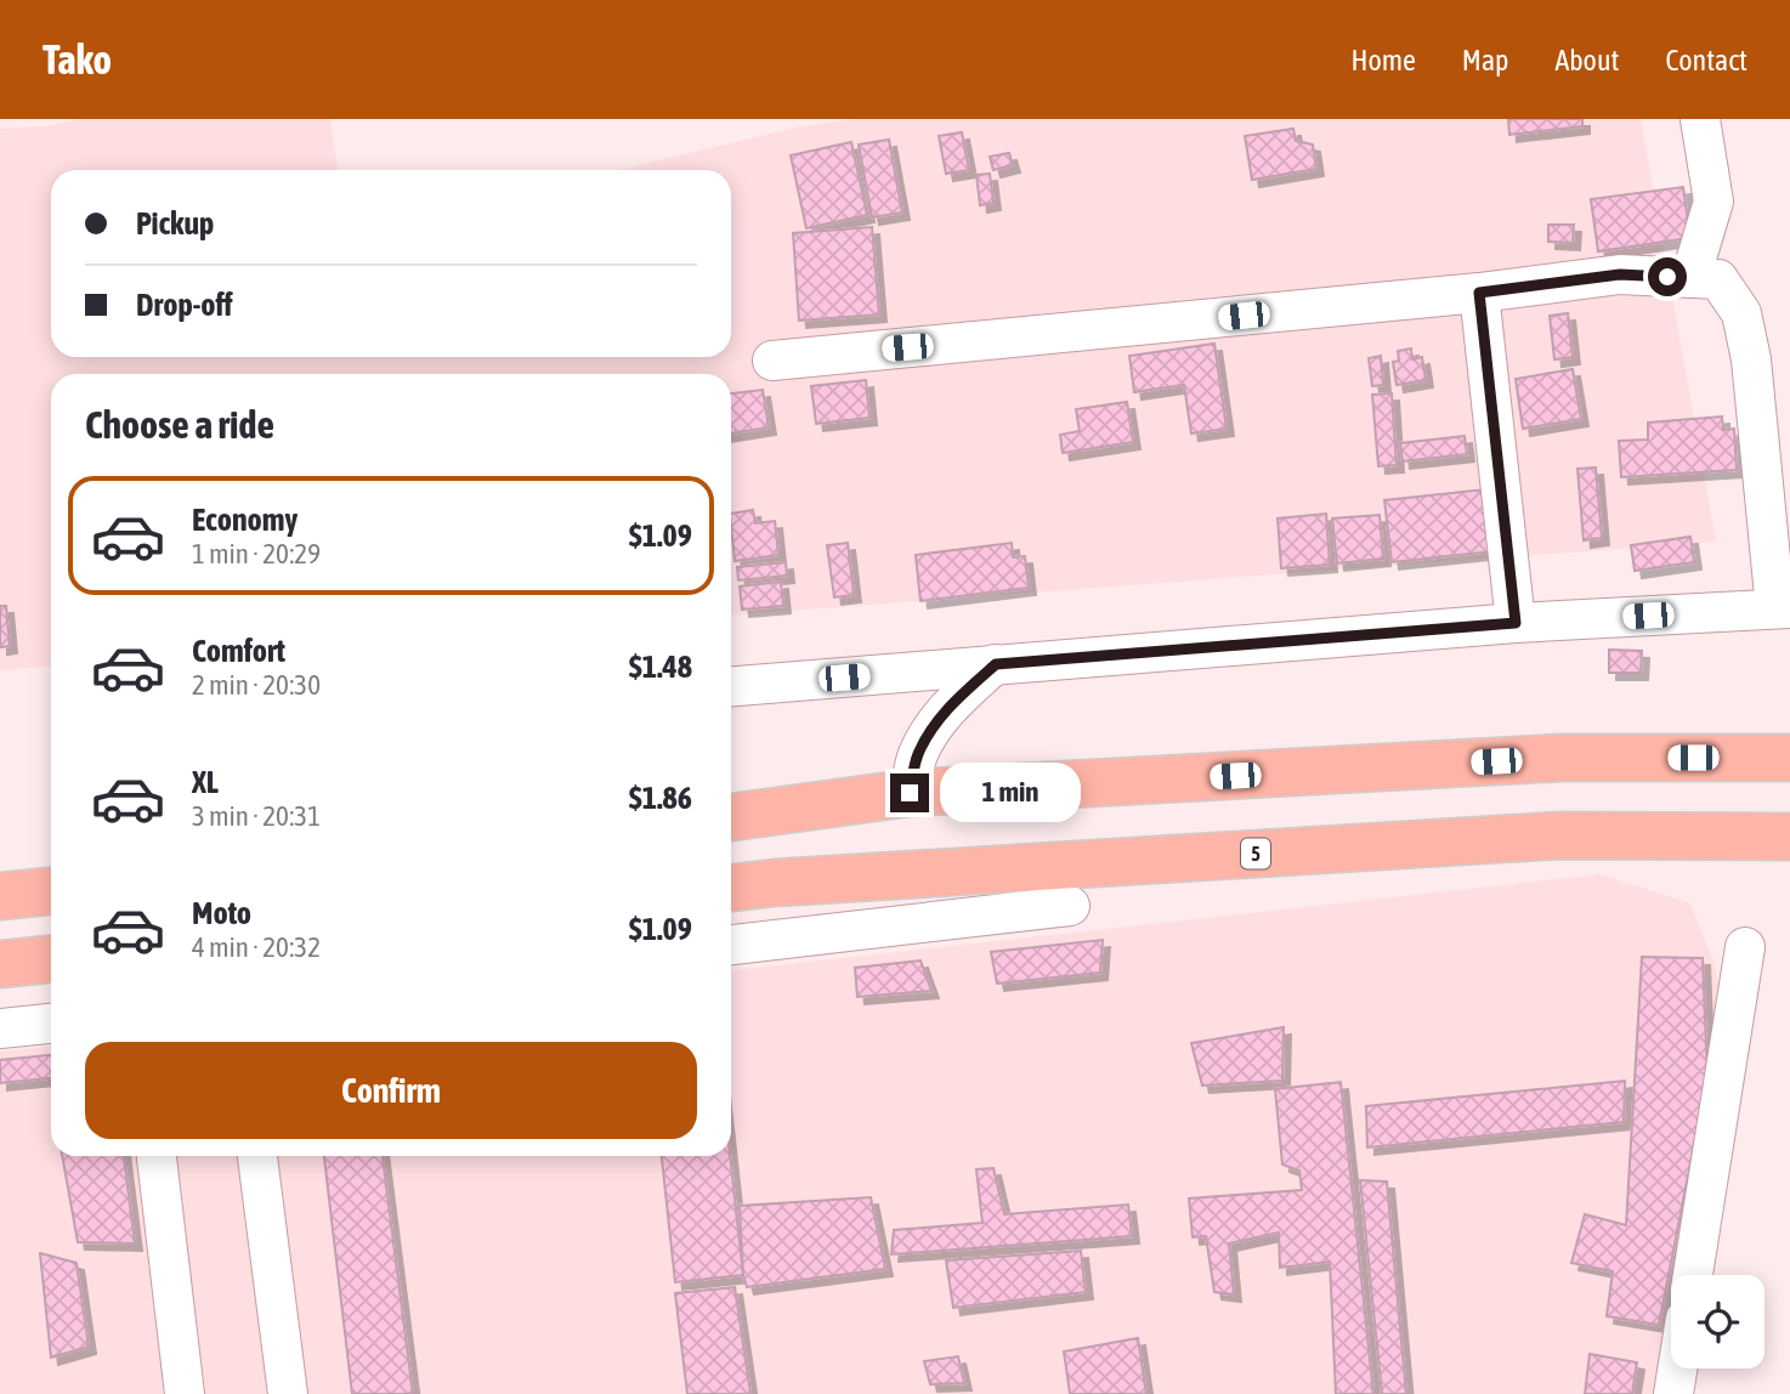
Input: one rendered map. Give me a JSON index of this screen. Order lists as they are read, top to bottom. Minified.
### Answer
{"streets":{"highway":["5"]},"page":{"header":"Tako","nav":["Home","Map","About","Contact"],"banner":["Pickup","Drop-off"],"heading":"Choose a ride","list":[{"name":"Economy","note":"1 min · 20:29","value":"$1.09"},{"name":"Comfort","note":"2 min · 20:30","value":"$1.48"},{"name":"XL","note":"3 min · 20:31","value":"$1.86"},{"name":"Moto","note":"4 min · 20:32","value":"$1.09"}],"bubble":"1 min","buttons":"Confirm"}}
